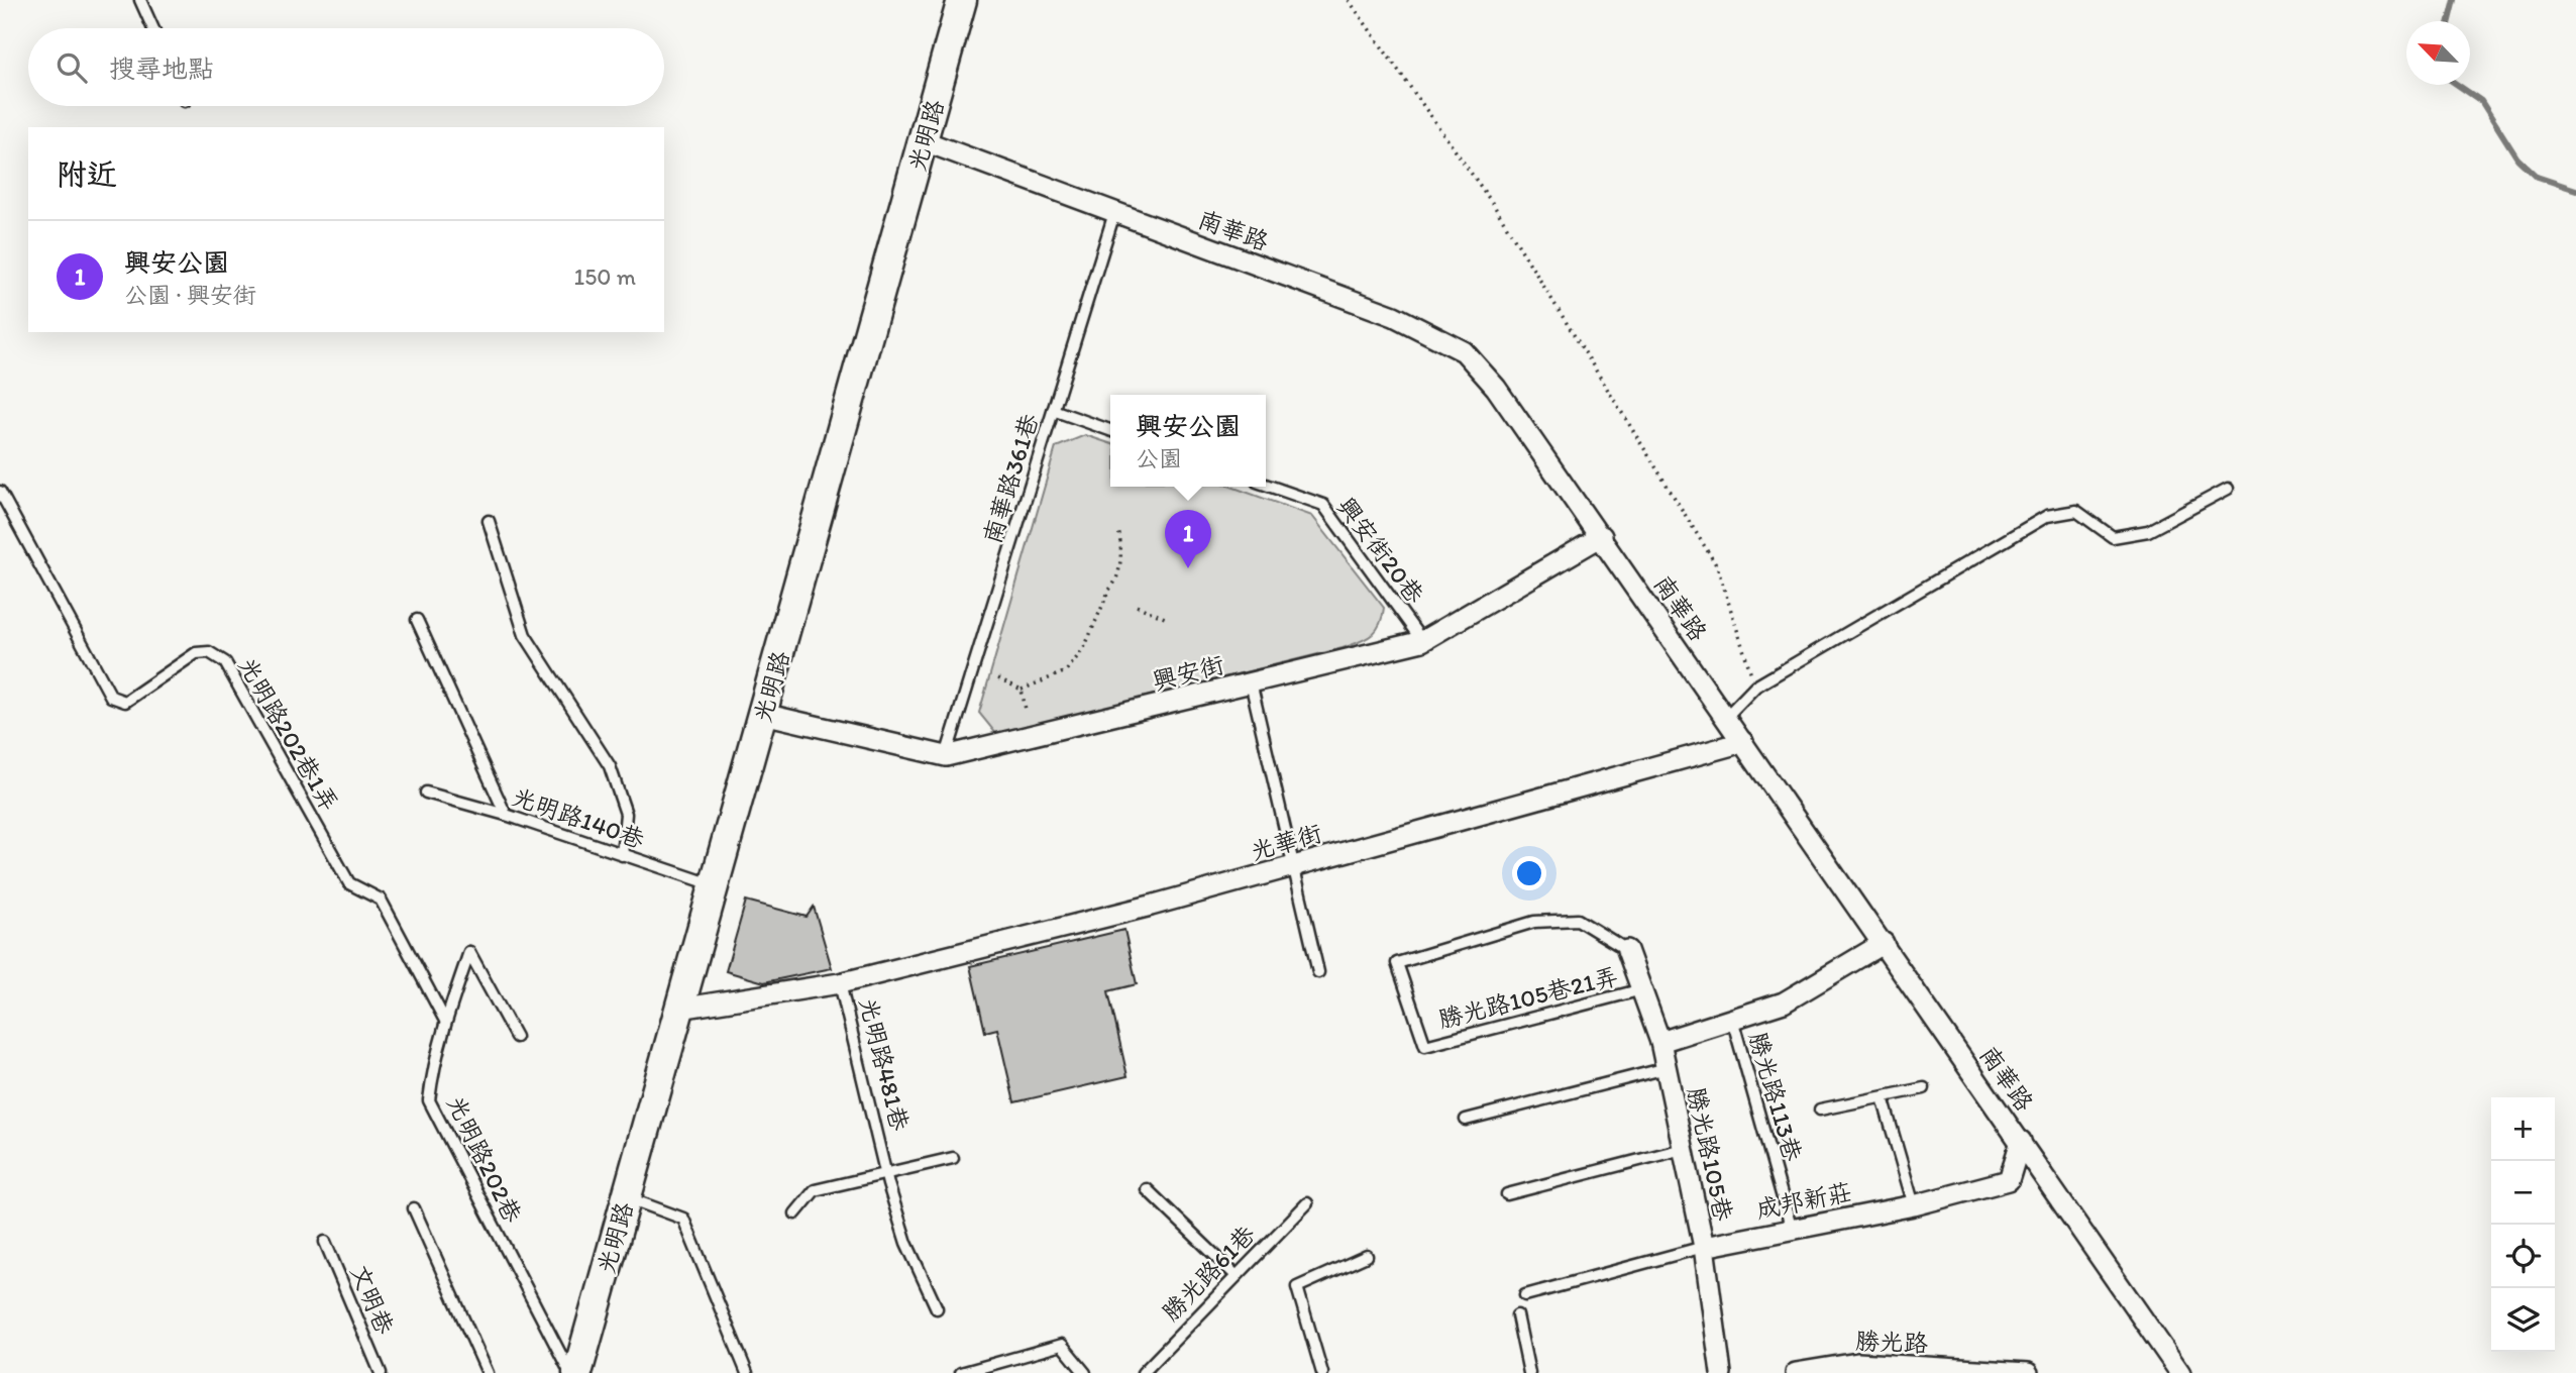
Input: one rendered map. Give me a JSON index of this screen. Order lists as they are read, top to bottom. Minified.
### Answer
{"streets":{"main road":["光明路"],"street":["南華路","興安街","光華街","光明路481巷","勝光路105巷","成邦新莊","勝光路"],"lane":["南華路361巷","興安街20巷","光明路202巷1弄","光明路140巷","勝光路105巷21弄","勝光路113巷","光明路202巷","勝光路61巷","文明巷"]},"crossings":[["光明路","南華路"],["光明路","興安街"],["光明路","光明路140巷"],["光明路","光明路481巷"],["南華路","南華路361巷"],["南華路","興安街"],["南華路","光華街"],["南華路","成邦新莊"],["南華路361巷","興安街"],["興安街20巷","興安街"],["光明路202巷1弄","光明路202巷"],["光華街","光明路481巷"],["勝光路105巷21弄","勝光路105巷"],["勝光路113巷","成邦新莊"],["勝光路105巷","成邦新莊"]],"north":"top left","page":{"search":"搜尋地點","heading":"附近","list":[{"mark":"1","name":"興安公園","note":"公園 · 興安街","value":"150 m"}],"popup":["興安公園","公園"],"pins":"1","map_buttons":["+","−"]}}
